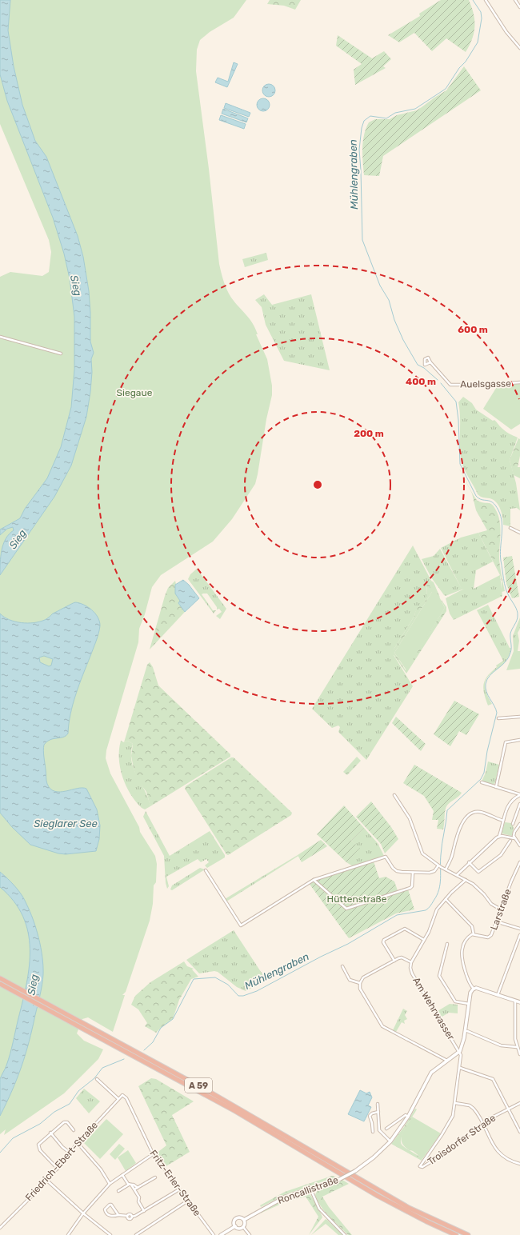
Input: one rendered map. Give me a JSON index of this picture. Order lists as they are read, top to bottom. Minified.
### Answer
{"streets":{"highway":["A 59"],"street":["Auelsgasse","Larstraße","Am Wehrwasser","Troisdorfer Straße","Friedrich-Ebert-Straße","Fritz-Erler-Straße","Roncallistraße"]},"crossings":[["Am Wehrwasser","Roncallistraße"],["Friedrich-Ebert-Straße","Fritz-Erler-Straße"]],"water":["Mühlengraben","Sieg","Sieglarer See"],"parks":["Siegaue","Hüttenstraße"],"rings":["600 m","400 m","200 m"]}
